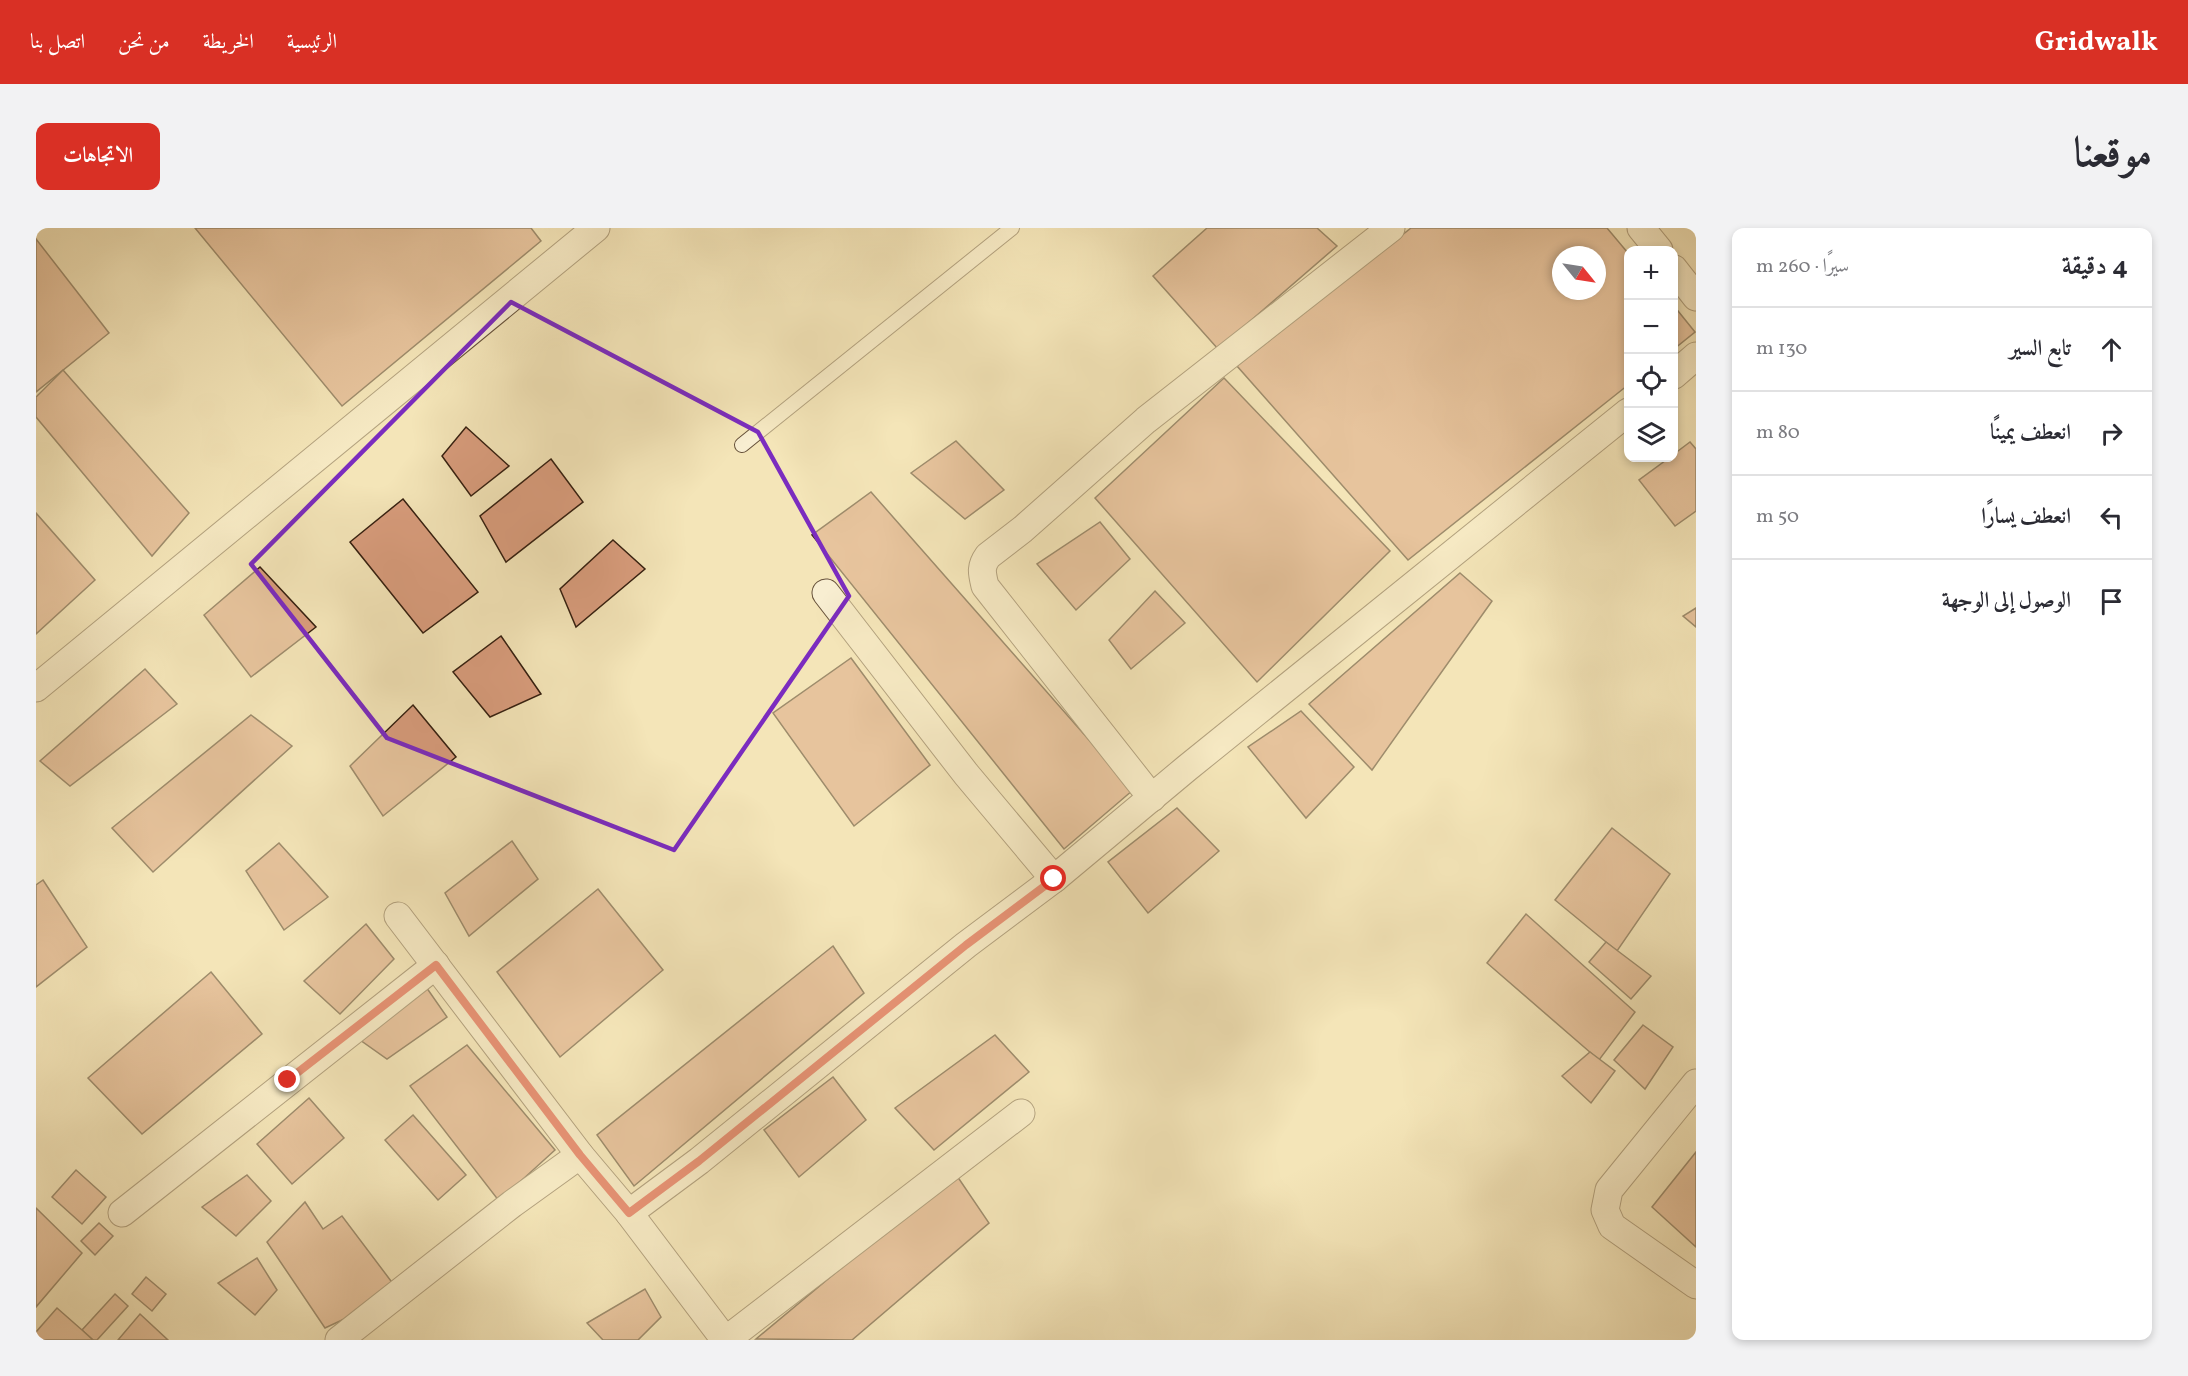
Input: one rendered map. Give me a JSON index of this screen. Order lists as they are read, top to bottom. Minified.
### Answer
{"north":"bottom right","page":{"header":"Gridwalk","nav":["الرئيسية","الخريطة","من نحن","اتصل بنا"],"title":"موقعنا","buttons":"الاتجاهات","heading":["4 دقيقة","سيرًا · 260 m"],"map_buttons":["+","−"],"list":[["تابع السير","130 m"],["انعطف يمينًا","80 m"],["انعطف يسارًا","50 m"],"الوصول إلى الوجهة"]}}
